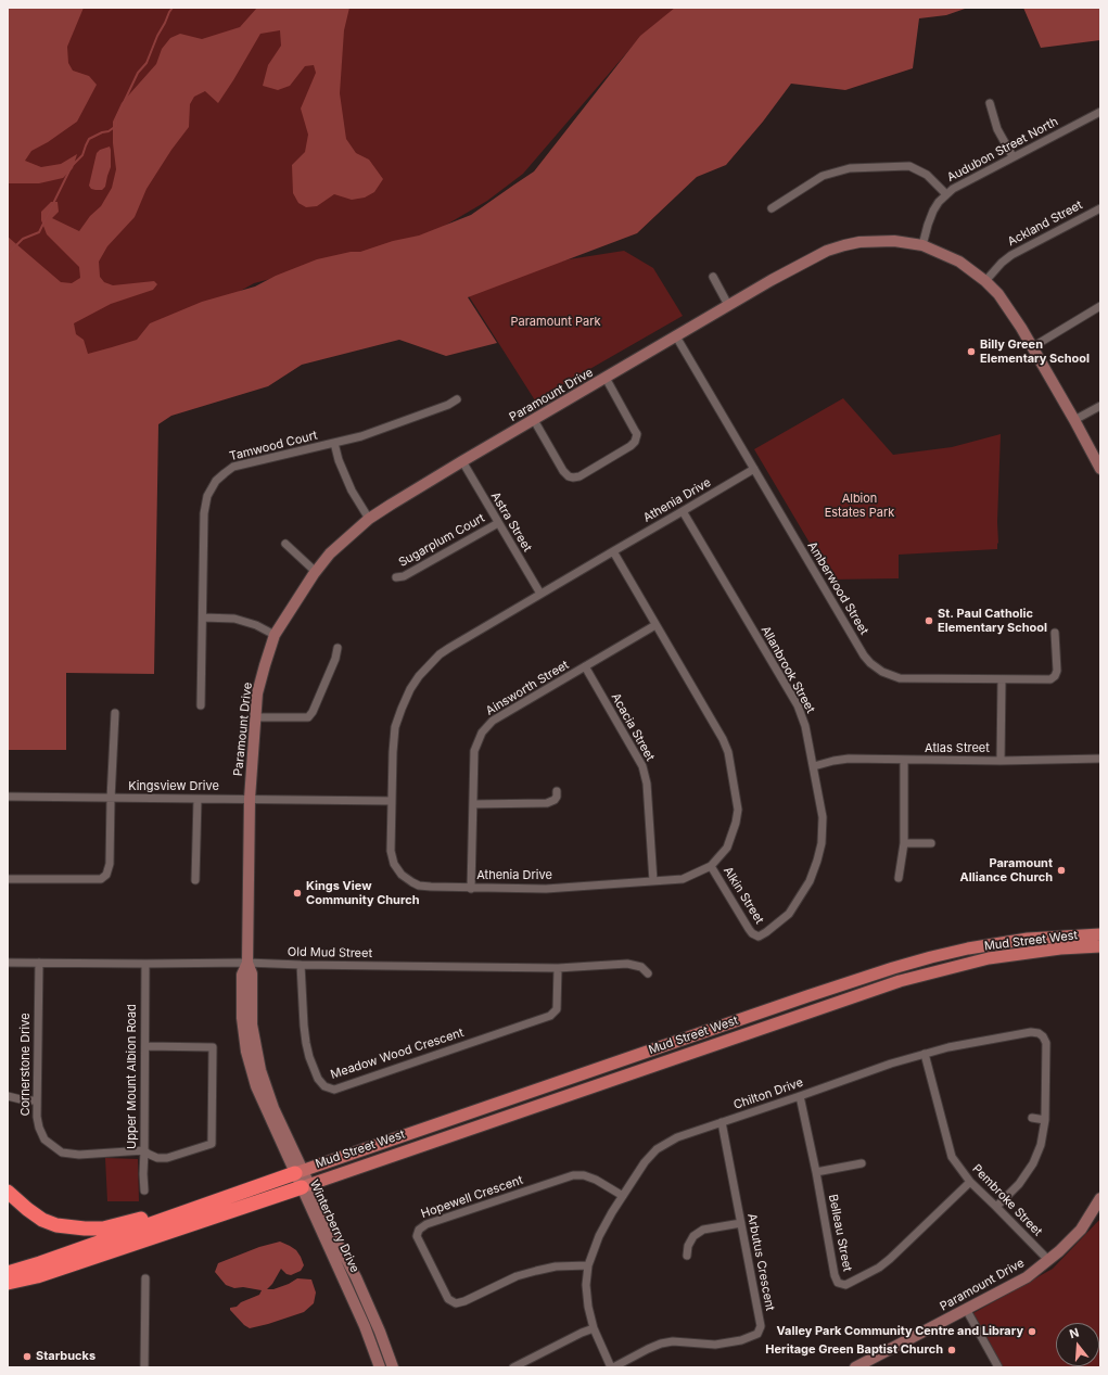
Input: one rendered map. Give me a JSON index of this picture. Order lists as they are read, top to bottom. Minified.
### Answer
{"streets":{"main road":["Mud Street West"],"street":["Audubon Street North","Ackland Street","Paramount Drive","Tamwood Court","Athenia Drive","Astra Street","Sugarplum Court","Amberwood Street","Allanbrook Street","Ainsworth Street","Acacia Street","Atlas Street","Kingsview Drive","Alkin Street","Old Mud Street","Meadow Wood Crescent","Cornerstone Drive","Upper Mount Albion Road","Chilton Drive","Hopewell Crescent","Pembroke Street","Winterberry Drive","Belleau Street","Arbutus Crescent"]},"crossings":[["Audubon Street North","Paramount Drive"],["Ackland Street","Paramount Drive"],["Paramount Drive","Astra Street"],["Paramount Drive","Amberwood Street"],["Paramount Drive","Kingsview Drive"],["Paramount Drive","Old Mud Street"],["Paramount Drive","Pembroke Street"],["Paramount Drive","Winterberry Drive"],["Athenia Drive","Astra Street"],["Athenia Drive","Amberwood Street"],["Athenia Drive","Allanbrook Street"],["Athenia Drive","Ainsworth Street"],["Athenia Drive","Acacia Street"],["Athenia Drive","Kingsview Drive"],["Athenia Drive","Alkin Street"],["Astra Street","Sugarplum Court"],["Allanbrook Street","Atlas Street"],["Allanbrook Street","Alkin Street"],["Ainsworth Street","Acacia Street"],["Mud Street West","Winterberry Drive"],["Old Mud Street","Meadow Wood Crescent"],["Old Mud Street","Cornerstone Drive"],["Old Mud Street","Upper Mount Albion Road"],["Old Mud Street","Winterberry Drive"],["Cornerstone Drive","Upper Mount Albion Road"],["Chilton Drive","Hopewell Crescent"],["Chilton Drive","Pembroke Street"],["Chilton Drive","Belleau Street"],["Chilton Drive","Arbutus Crescent"],["Pembroke Street","Belleau Street"]],"parks":["Paramount Park","Albion Estates Park"],"places":["Billy Green Elementary School","St. Paul Catholic Elementary School","Paramount Alliance Church","Kings View Community Church","Valley Park Community Centre and Library","Heritage Green Baptist Church","Starbucks"],"north":"top"}
